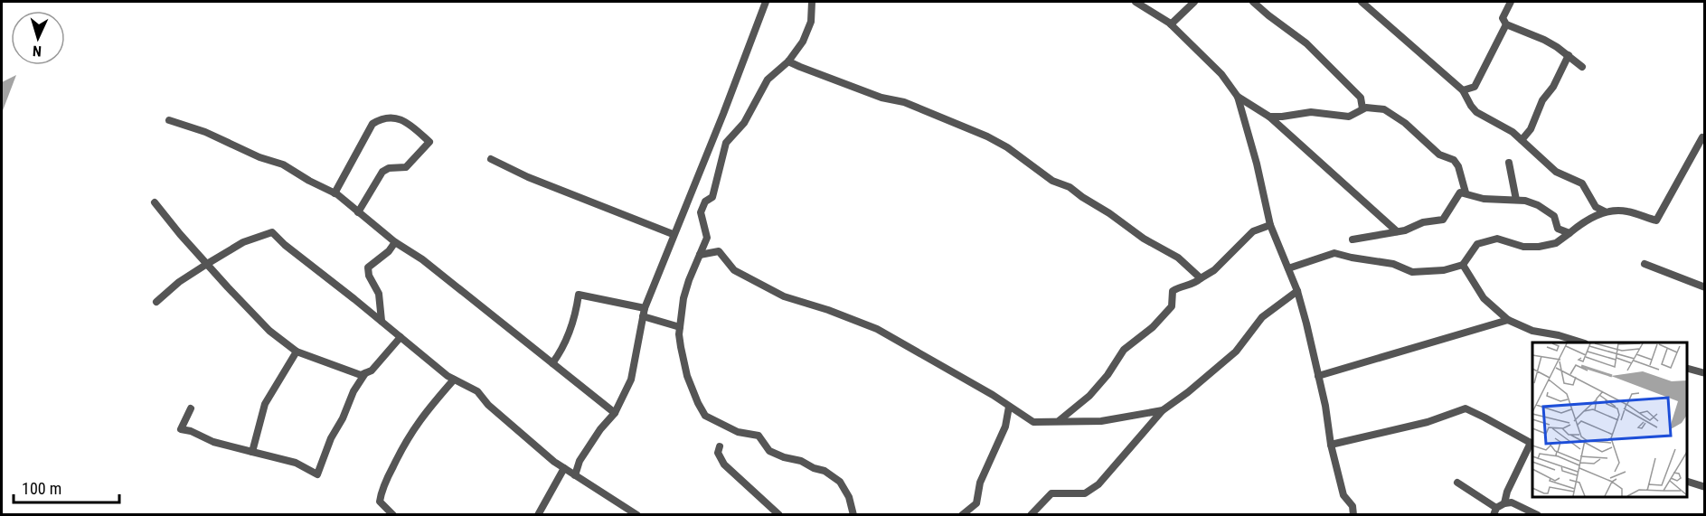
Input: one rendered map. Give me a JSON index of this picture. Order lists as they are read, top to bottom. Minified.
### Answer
{"scale_bar":"100 m","north":"bottom"}
